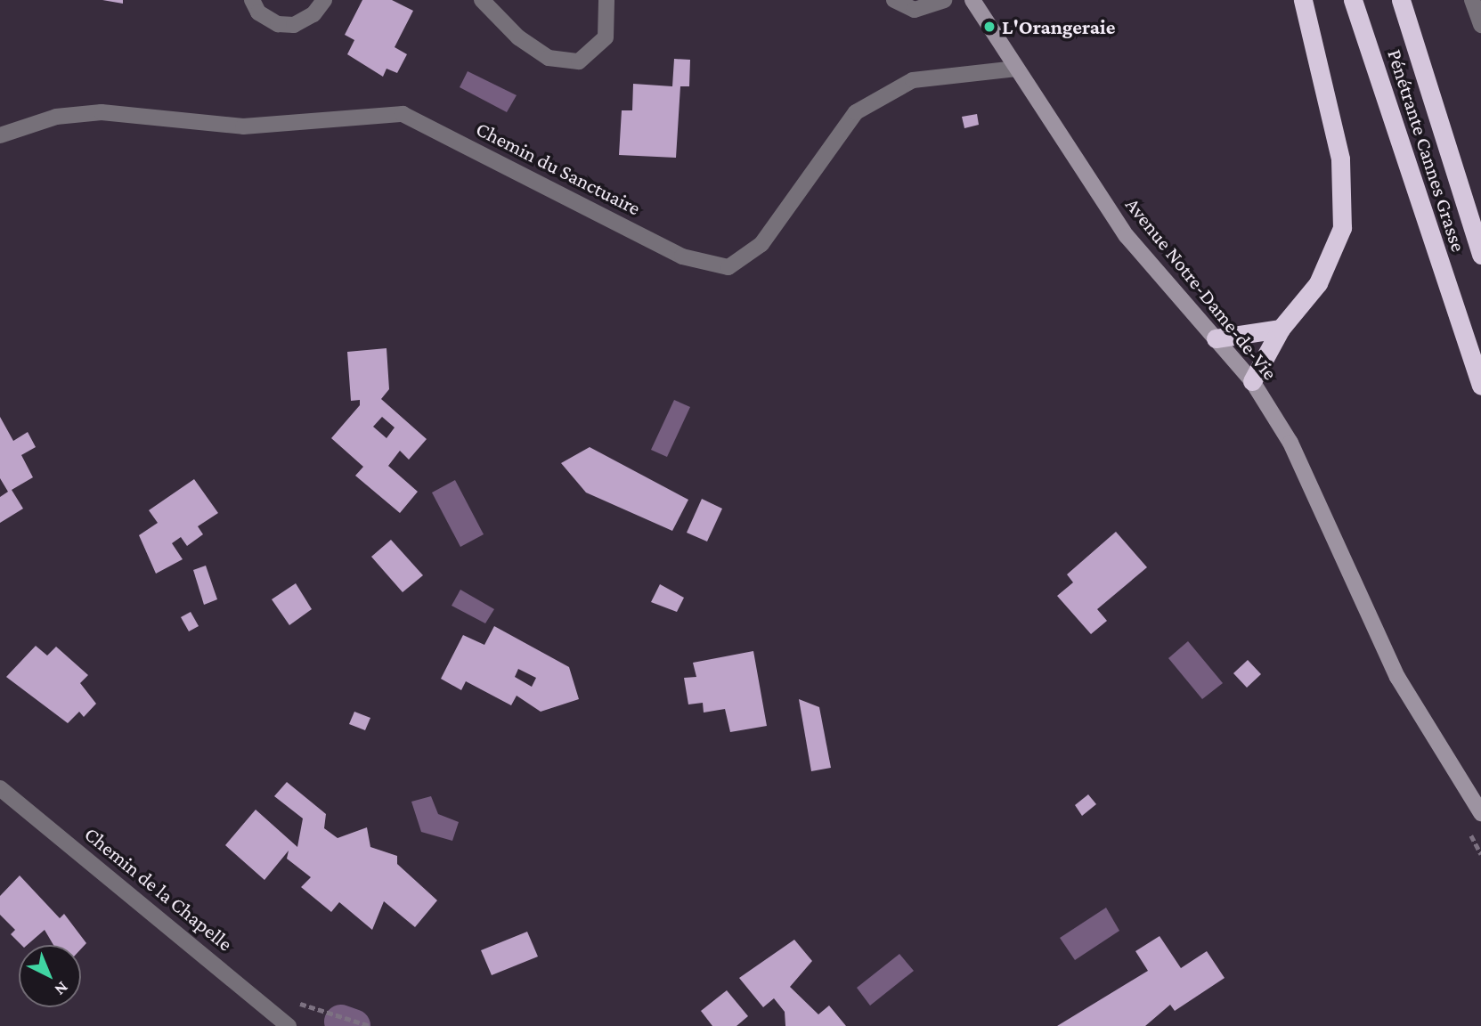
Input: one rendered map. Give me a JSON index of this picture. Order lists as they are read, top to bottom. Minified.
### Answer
{"streets":{"highway":["Pénétrante Cannes Grasse"],"main road":["Avenue Notre-Dame-de-Vie"],"street":["Chemin du Sanctuaire","Chemin de la Chapelle"]},"crossings":[["Chemin du Sanctuaire","Avenue Notre-Dame-de-Vie"]],"places":["L'Orangeraie"],"north":"bottom right"}
